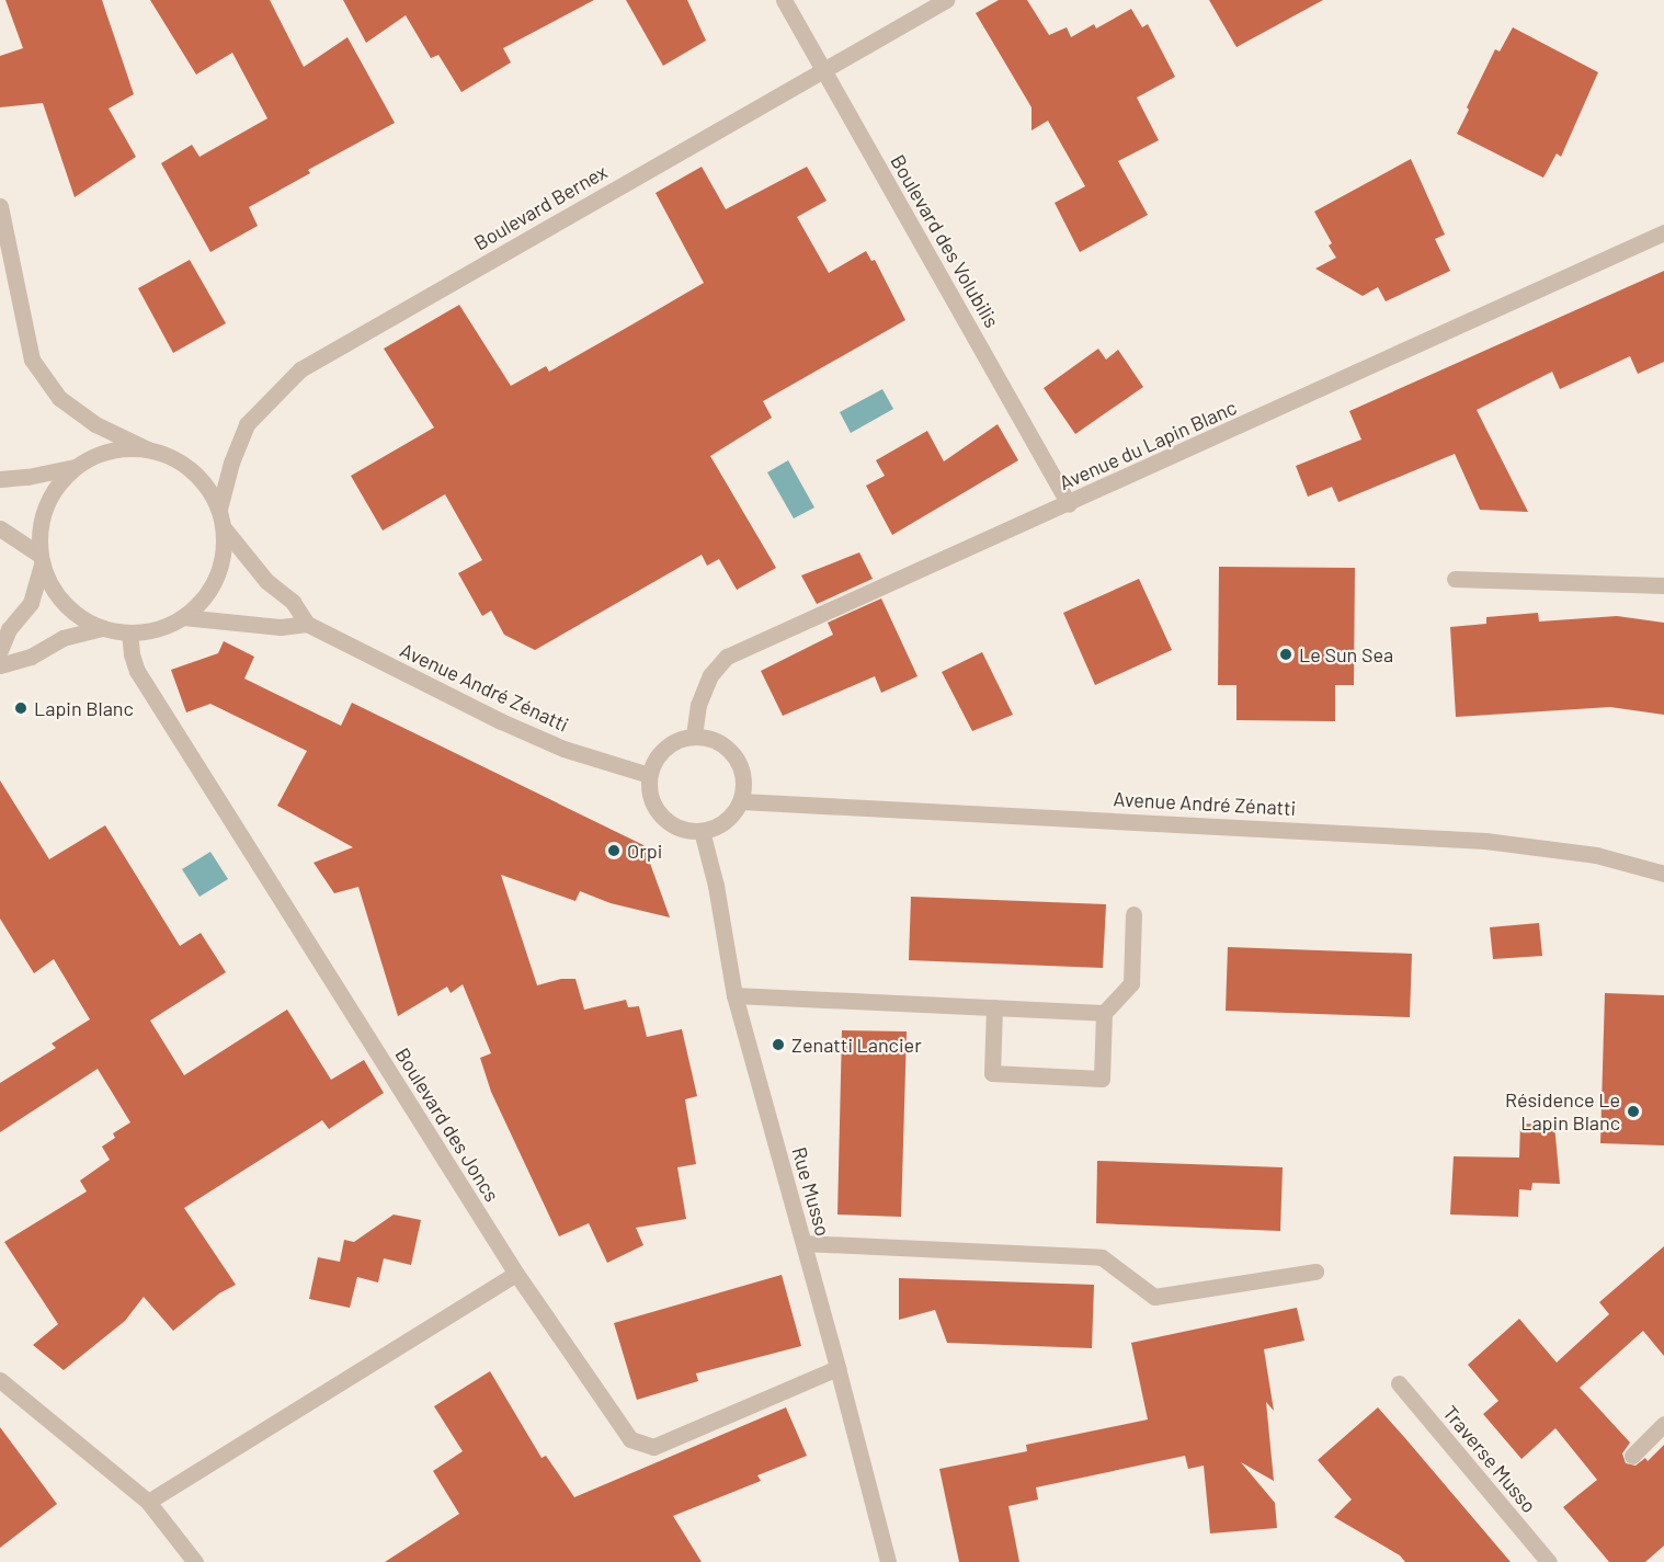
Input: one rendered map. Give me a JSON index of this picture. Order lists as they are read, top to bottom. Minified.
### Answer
{"streets":{"street":["Boulevard Bernex","Boulevard des Volubilis","Avenue du Lapin Blanc","Avenue André Zénatti","Boulevard des Joncs","Rue Musso","Traverse Musso"]},"crossings":[["Boulevard Bernex","Boulevard des Volubilis"],["Boulevard Bernex","Avenue André Zénatti"],["Boulevard Bernex","Boulevard des Joncs"],["Boulevard des Volubilis","Avenue du Lapin Blanc"],["Avenue du Lapin Blanc","Avenue André Zénatti"],["Avenue du Lapin Blanc","Rue Musso"],["Avenue André Zénatti","Boulevard des Joncs"],["Avenue André Zénatti","Rue Musso"],["Boulevard des Joncs","Rue Musso"]],"places":["Le Sun Sea","Lapin Blanc","Orpi","Zenatti Lancier","Résidence Le Lapin Blanc"]}
